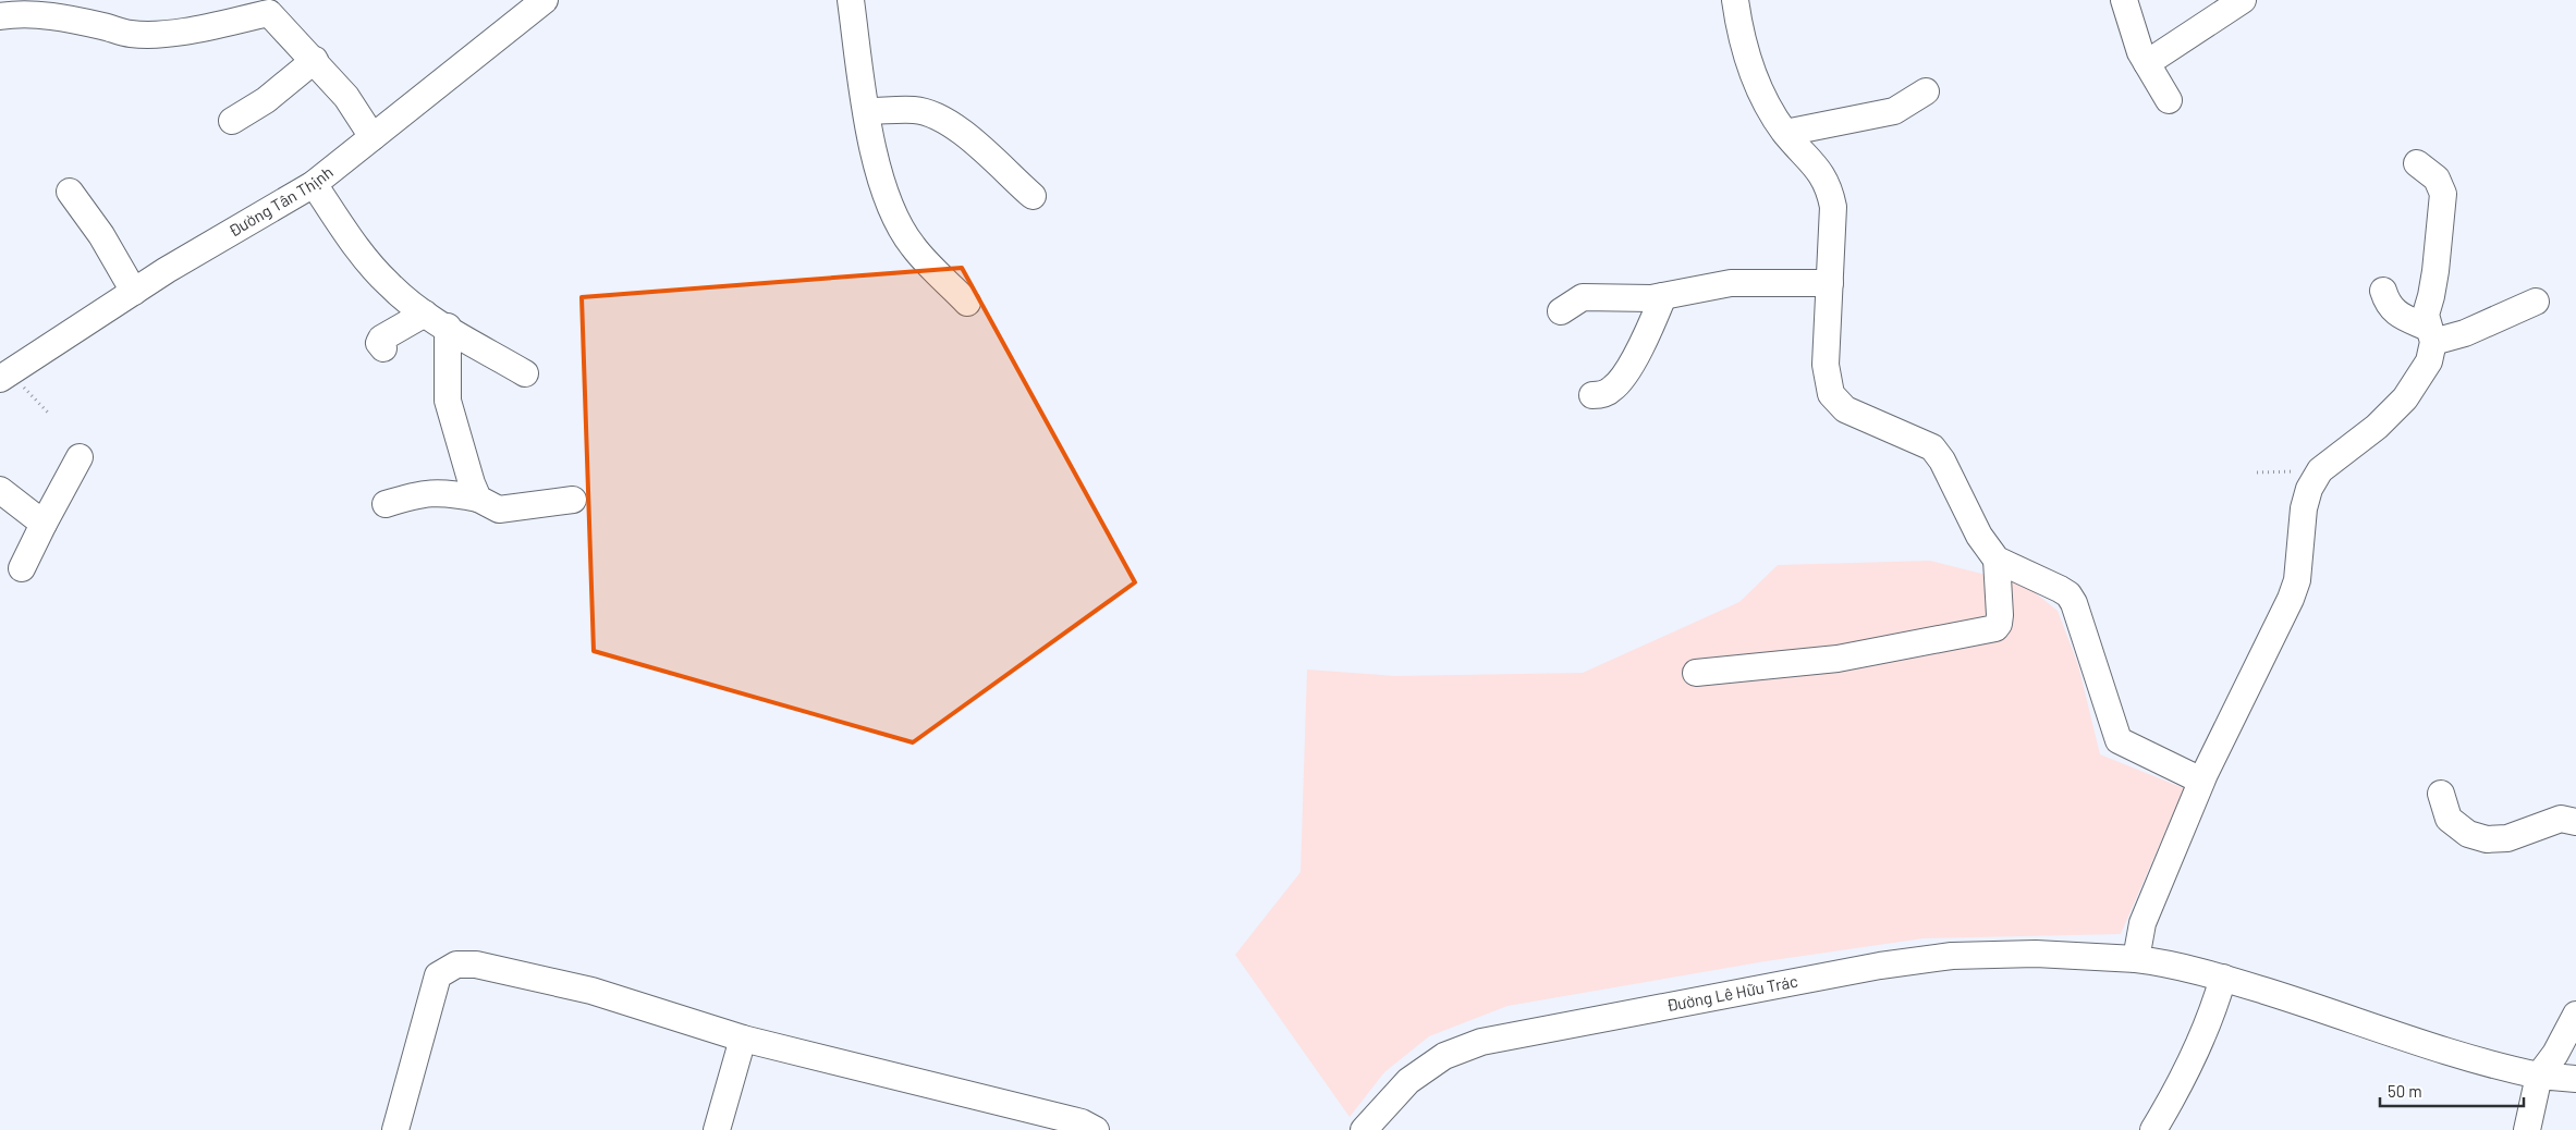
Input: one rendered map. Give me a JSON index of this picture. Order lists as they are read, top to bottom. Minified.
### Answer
{"streets":{"street":["Đường Tân Thịnh","Đường Lê Hữu Trác"]},"scale_bar":"50 m"}
